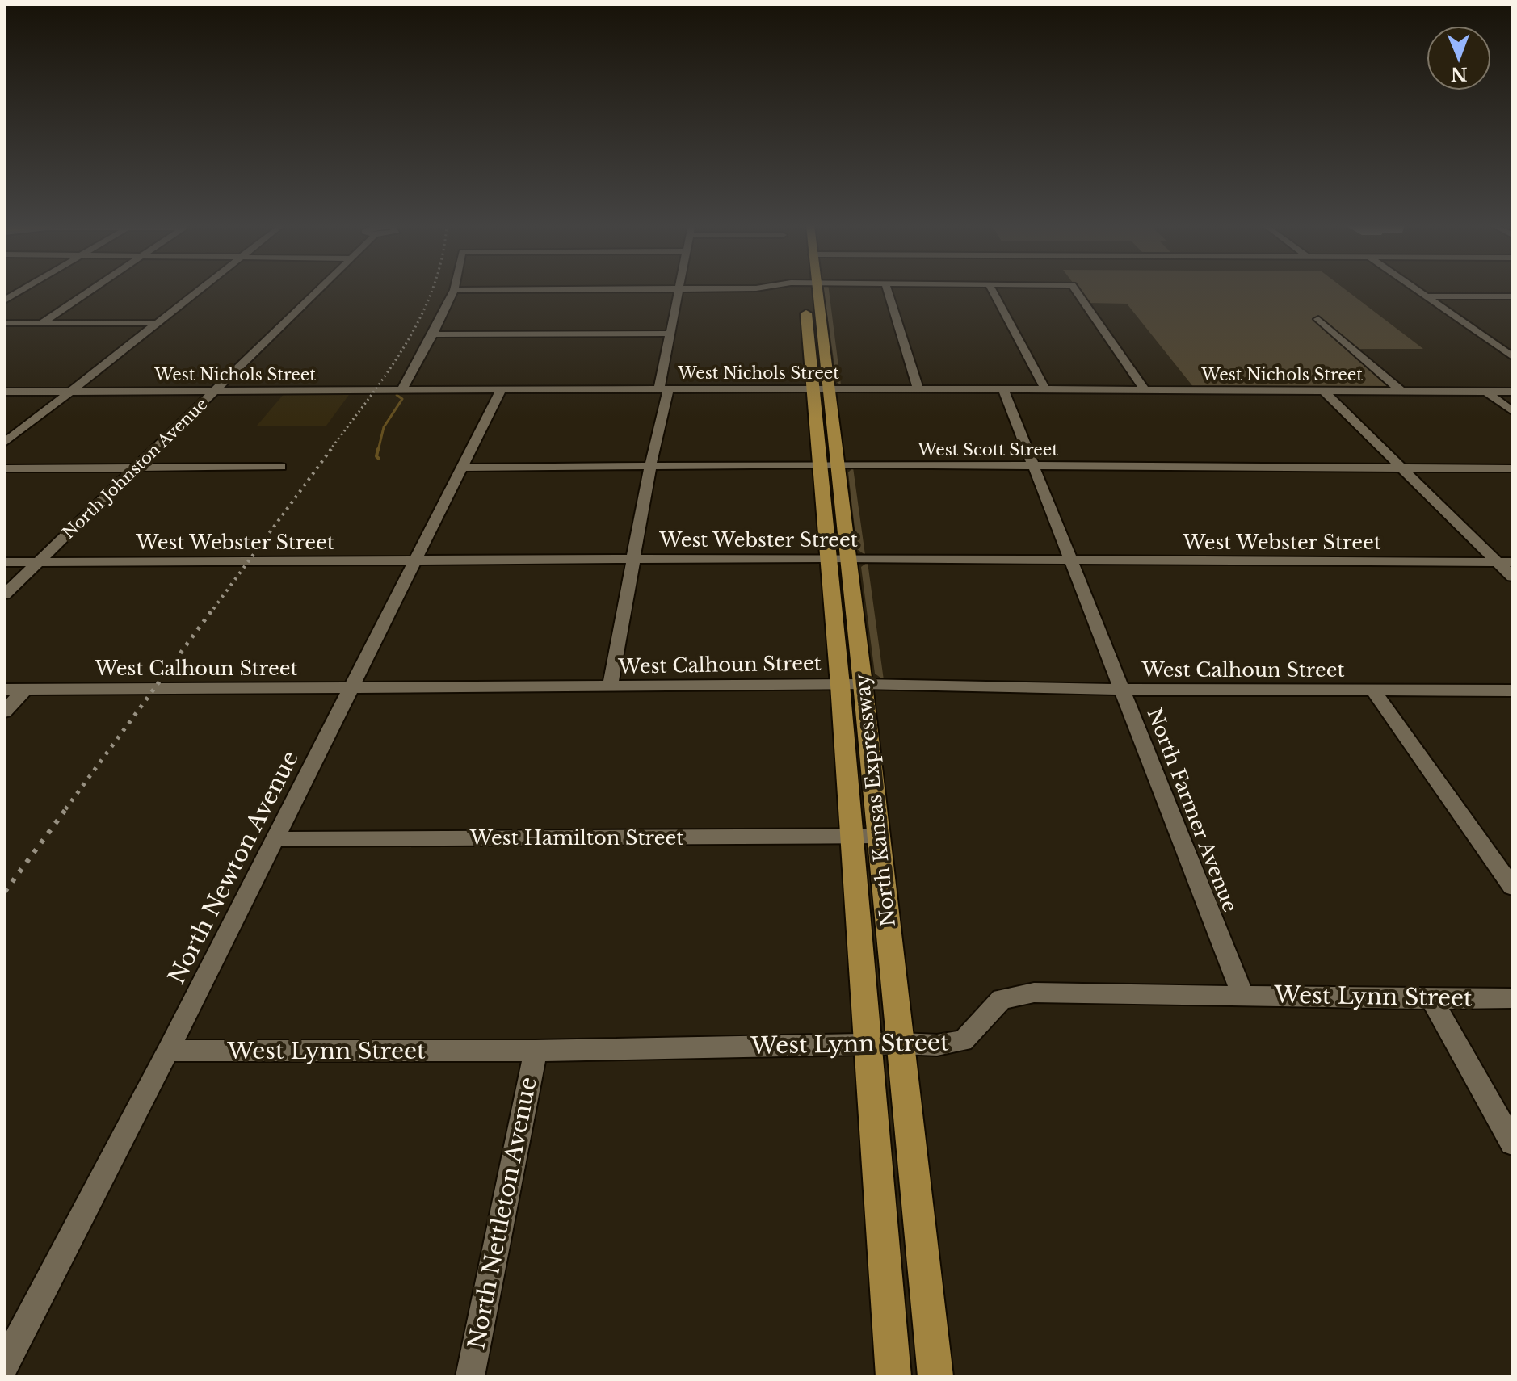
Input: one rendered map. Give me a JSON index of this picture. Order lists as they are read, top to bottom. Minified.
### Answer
{"streets":{"main road":["North Kansas Expressway"],"street":["West Nichols Street","West Scott Street","North Johnston Avenue","West Webster Street","West Calhoun Street","North Farmer Avenue","West Hamilton Street","North Newton Avenue","West Lynn Street","North Nettleton Avenue"]},"crossings":[["West Nichols Street","North Johnston Avenue"],["West Nichols Street","North Kansas Expressway"],["West Nichols Street","North Farmer Avenue"],["West Nichols Street","North Newton Avenue"],["West Scott Street","North Kansas Expressway"],["West Scott Street","North Farmer Avenue"],["West Scott Street","North Newton Avenue"],["North Johnston Avenue","West Webster Street"],["West Webster Street","North Kansas Expressway"],["West Webster Street","North Farmer Avenue"],["West Webster Street","North Newton Avenue"],["West Calhoun Street","North Kansas Expressway"],["West Calhoun Street","North Farmer Avenue"],["West Calhoun Street","North Newton Avenue"],["North Kansas Expressway","West Hamilton Street"],["North Kansas Expressway","West Lynn Street"],["North Farmer Avenue","West Lynn Street"],["West Hamilton Street","North Newton Avenue"],["North Newton Avenue","West Lynn Street"],["West Lynn Street","North Nettleton Avenue"]],"north":"bottom"}
